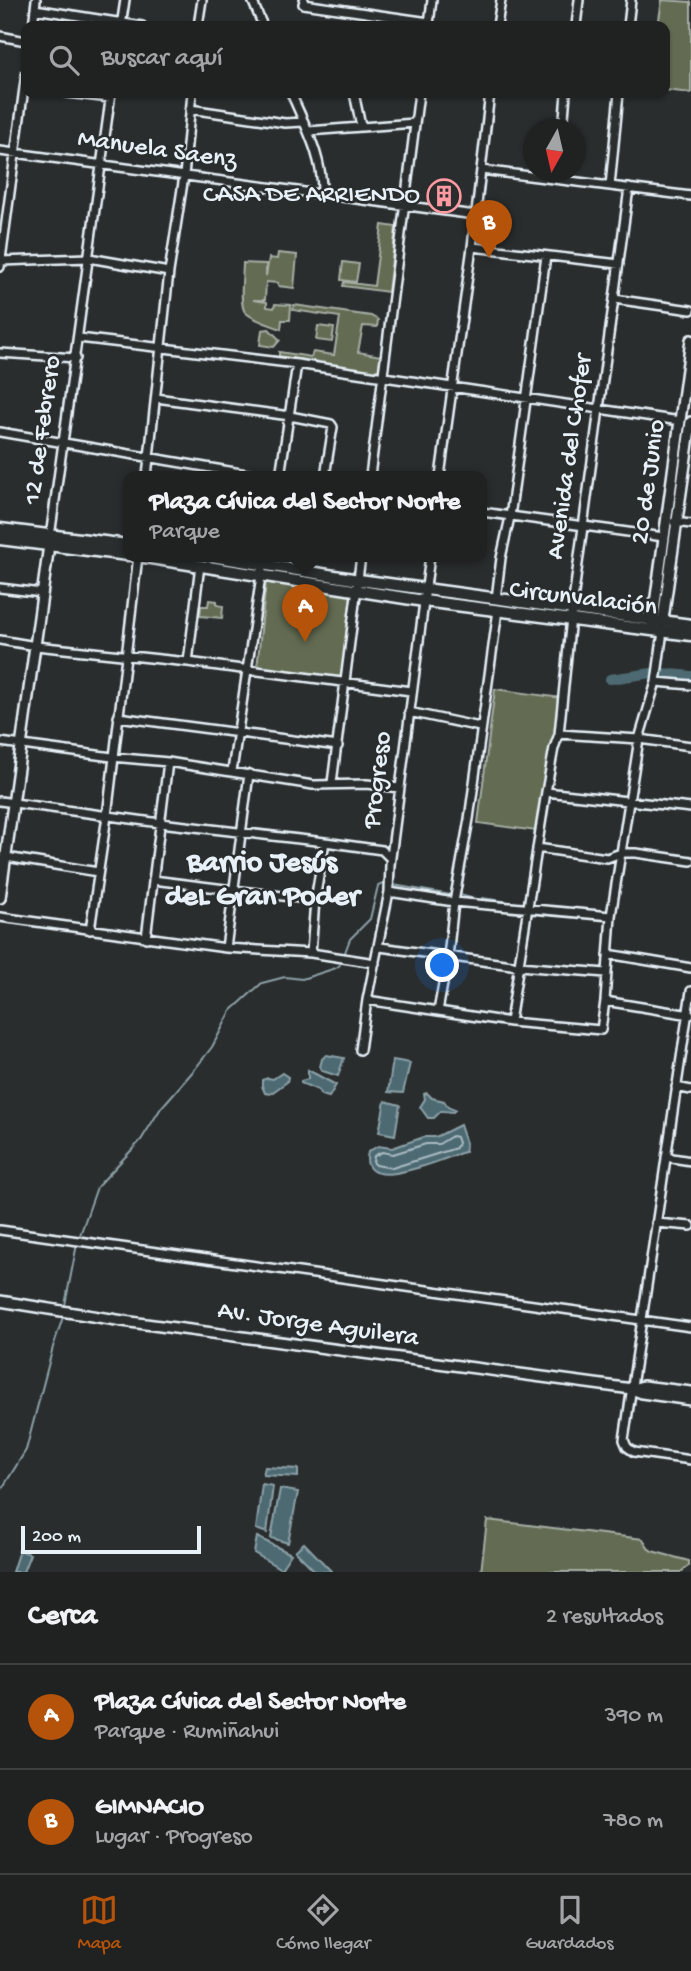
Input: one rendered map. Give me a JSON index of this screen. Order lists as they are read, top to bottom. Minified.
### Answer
{"streets":{"main road":["Circunvalación"],"street":["Manuela Saenz","12 de Febrero","Avenida del Chofer","20 de Junio","Progreso","Av. Jorge Aguilera"]},"crossings":[["Manuela Saenz","12 de Febrero"],["Avenida del Chofer","Circunvalación"],["20 de Junio","Circunvalación"],["Circunvalación","Progreso"]],"districts":["Barrio Jesús deL Gran Poder"],"places":{"building":["CASA DE ARRIENDO"]},"scale_bar":"200 m","north":"bottom","page":{"search":"Buscar aquí","pins":["B","A"],"popup":["Plaza Cívica del Sector Norte","Parque"],"scale":"200 m","heading":["Cerca","2 resultados"],"list":[{"mark":"A","name":"Plaza Cívica del Sector Norte","note":"Parque · Rumiñahui","value":"390 m"},{"mark":"B","name":"GIMNACIO","note":"Lugar · Progreso","value":"780 m"}],"nav":["Mapa","Cómo llegar","Guardados"]}}
